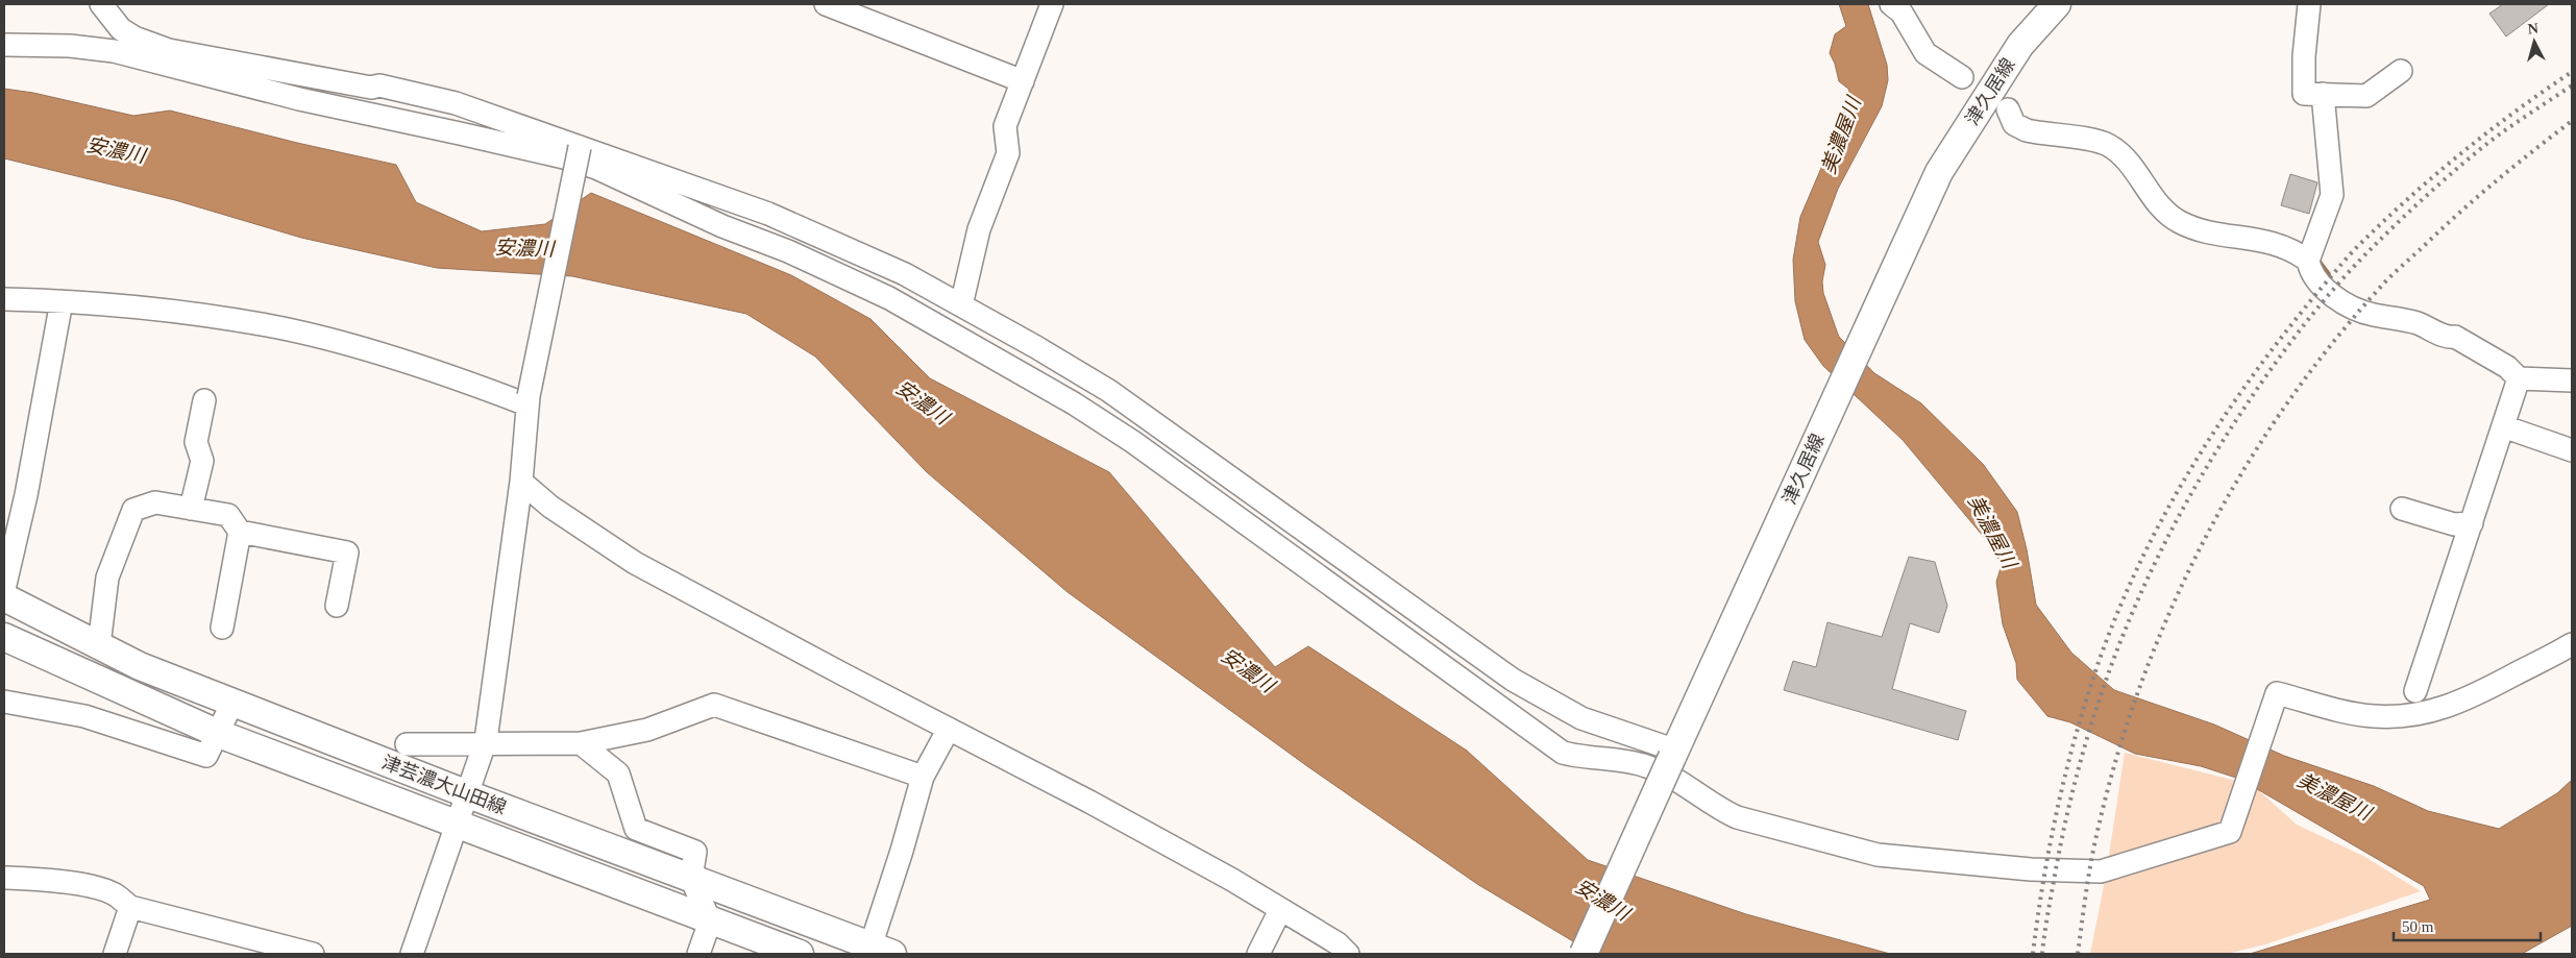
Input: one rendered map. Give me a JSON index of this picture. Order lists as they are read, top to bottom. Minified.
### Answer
{"streets":{"main road":["津久居線","津芸濃大山田線"]},"water":["美濃屋川","安濃川"],"scale_bar":"50 m","north":"top"}
